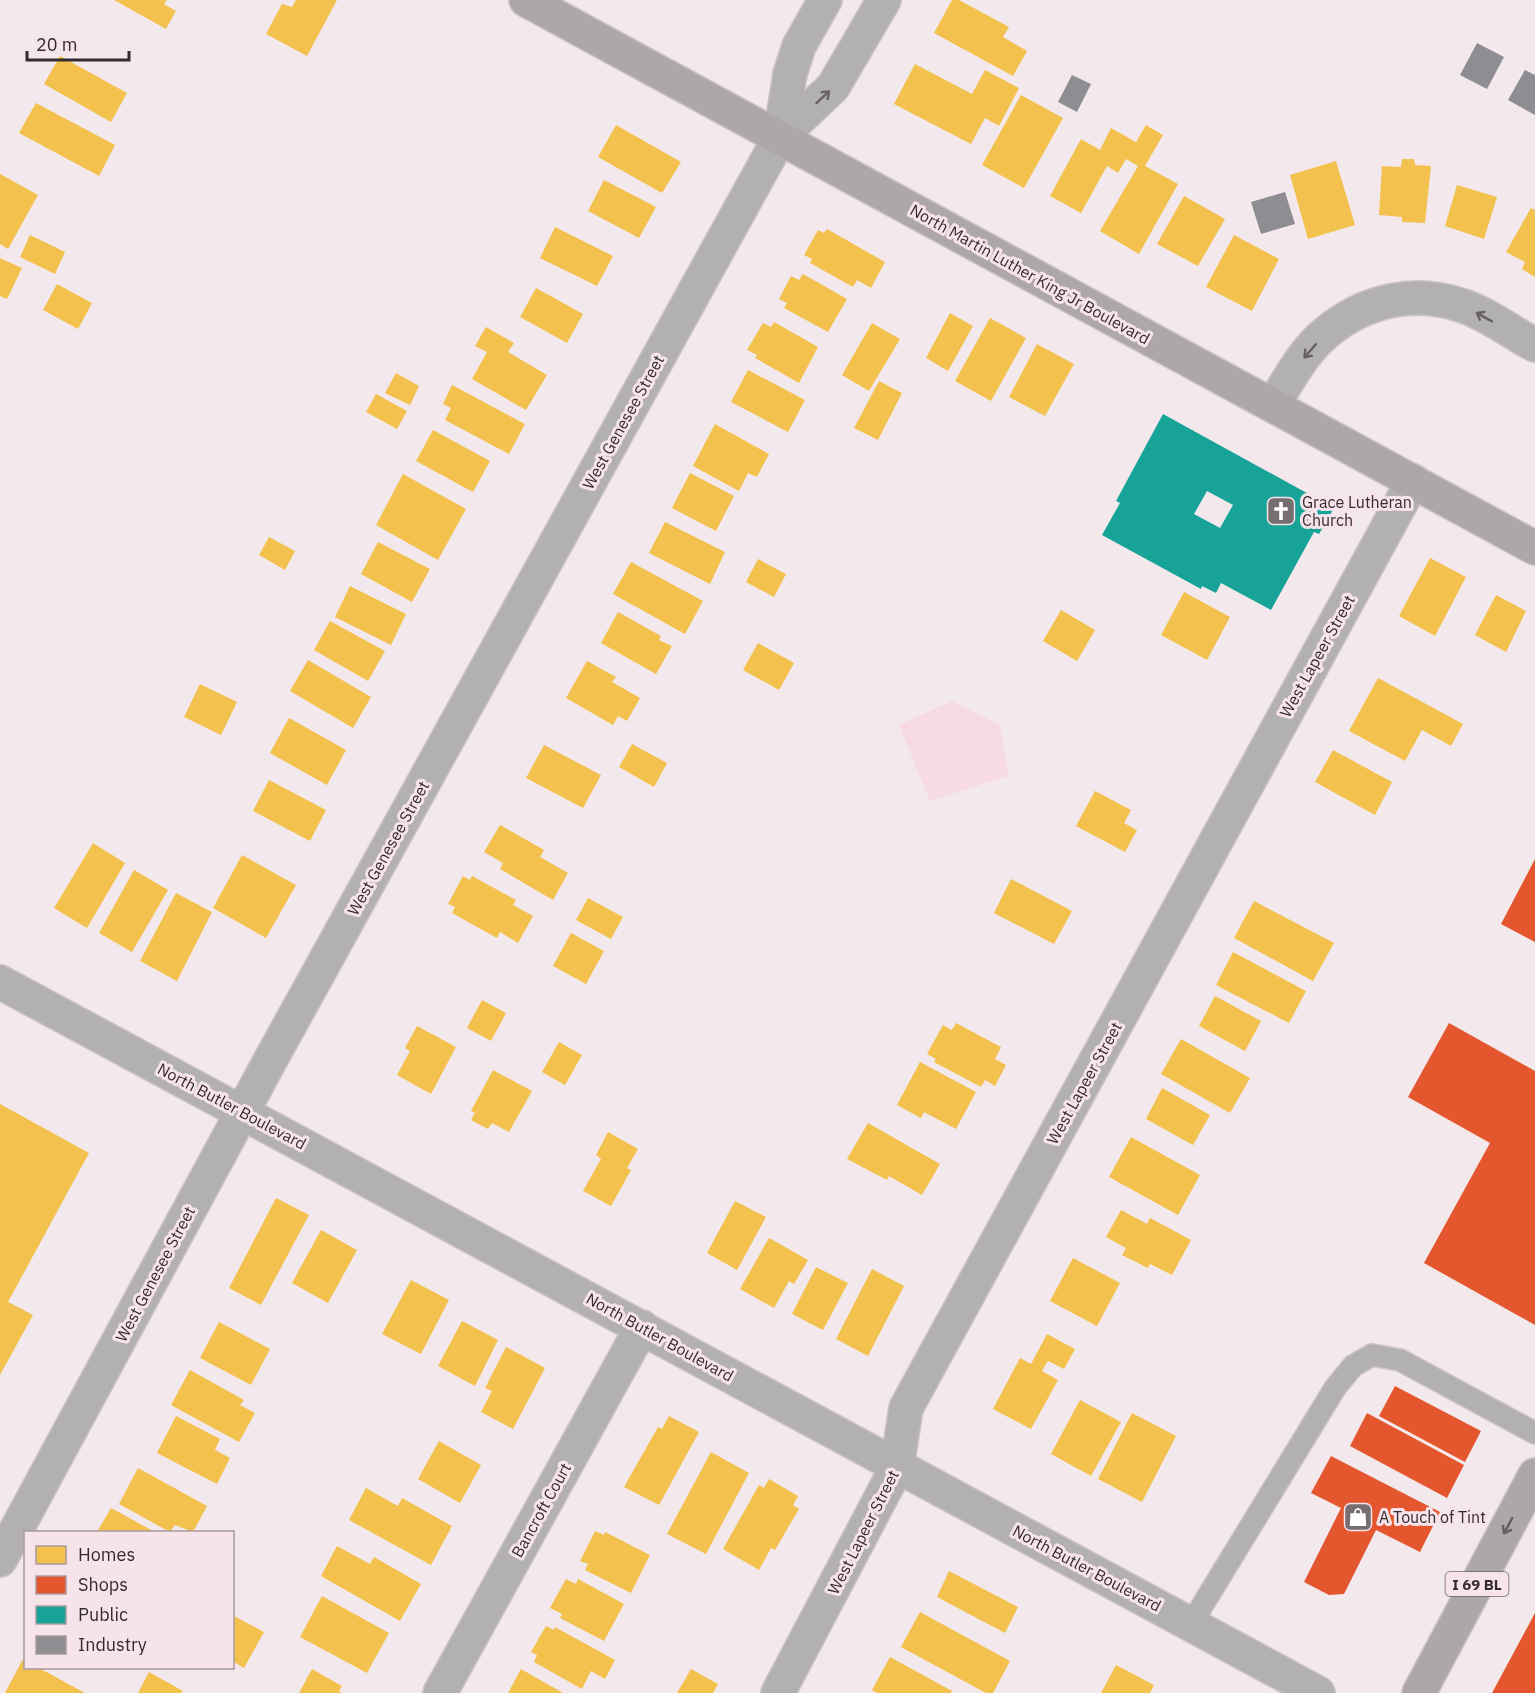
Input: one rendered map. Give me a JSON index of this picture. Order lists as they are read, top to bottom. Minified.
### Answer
{"streets":{"main road":["North Martin Luther King Jr Boulevard","I 69 BL"],"street":["West Genesee Street","West Lapeer Street","North Butler Boulevard","Bancroft Court"]},"crossings":[["North Martin Luther King Jr Boulevard","West Genesee Street"],["North Martin Luther King Jr Boulevard","West Lapeer Street"],["West Genesee Street","North Butler Boulevard"],["West Lapeer Street","North Butler Boulevard"],["North Butler Boulevard","Bancroft Court"]],"places":{"church":["Grace Lutheran Church"],"shop":["A Touch of Tint"]},"legend":["Homes","Shops","Public","Industry"],"scale_bar":"20 m"}
